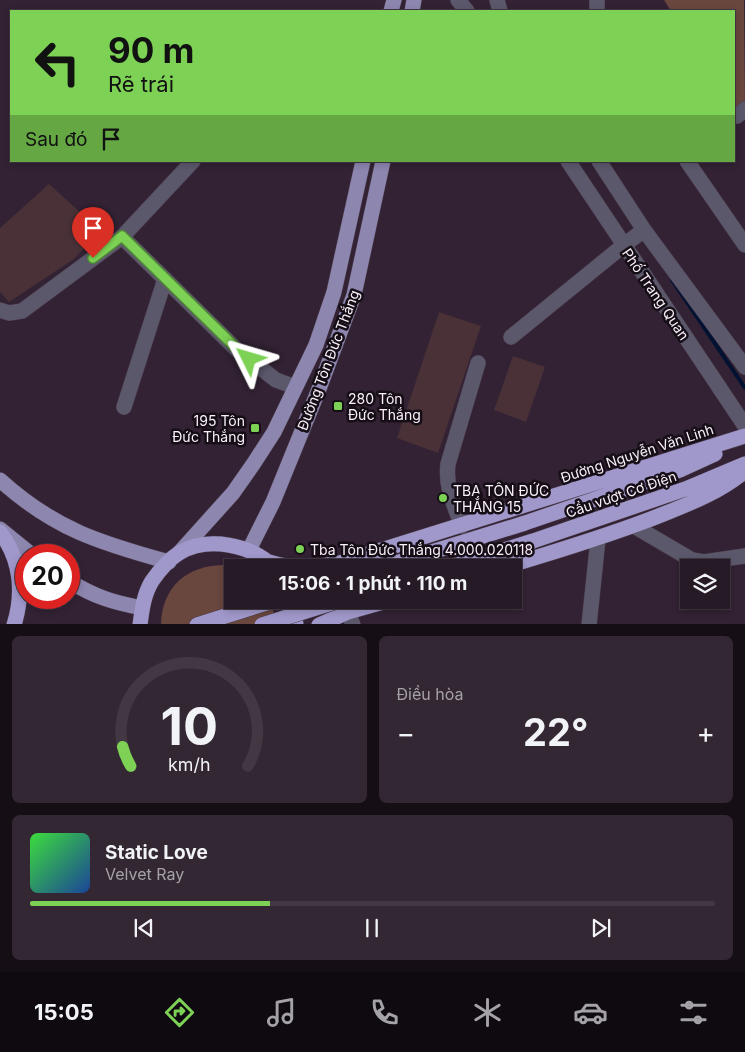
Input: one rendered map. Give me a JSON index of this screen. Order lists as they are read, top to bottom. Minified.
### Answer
{"streets":{"highway":["Đường Nguyễn Văn Linh","Cầu vượt Cơ Điện"],"main road":["Đường Tôn Đức Thắng"],"street":["Phố Trang Quan"]},"crossings":[["Đường Nguyễn Văn Linh","Cầu vượt Cơ Điện"]],"places":{"transit":["280 Tôn Đức Thắng","195 Tôn Đức Thắng"],"other":["TBA TÔN ĐỨC THẮNG 15","Tba Tôn Đức Thắng 4.000.020118"]},"page":{"turn":["90 m","Rẽ trái"],"then":"Sau đó","limit":"20","trip":"15:06 · 1 phút · 110 m","tile":"Điều hòa","heat":["−","22°","+"],"song":["Static Love","Velvet Ray"],"tabs":"15:05","gauge":["10","km/h"]}}
